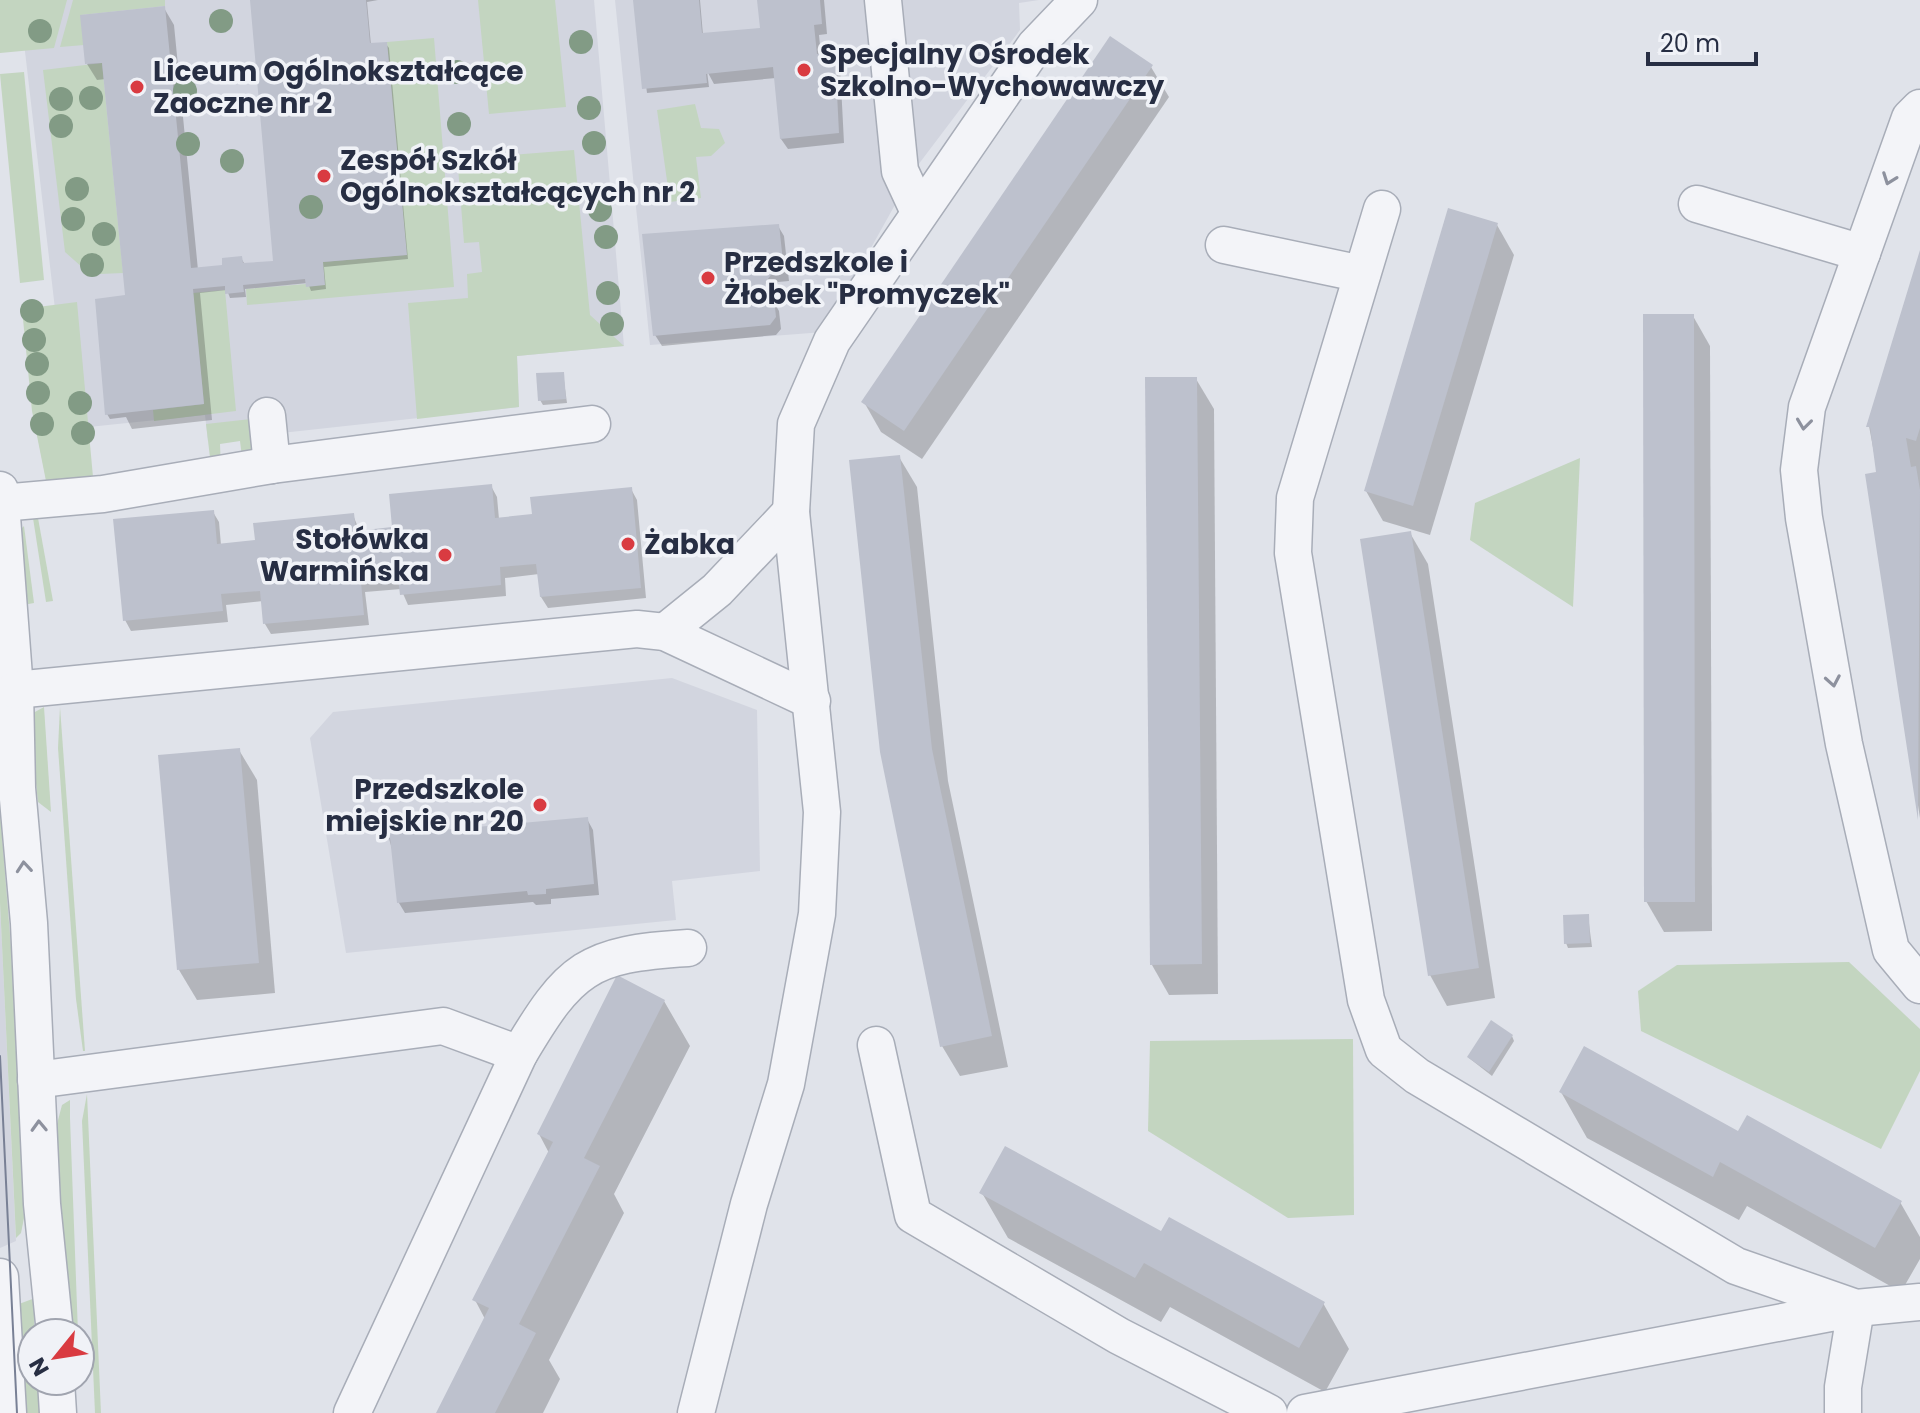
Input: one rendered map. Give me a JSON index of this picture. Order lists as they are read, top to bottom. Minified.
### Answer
{"places":["Specjalny Ośrodek Szkolno-Wychowawczy","Liceum Ogólnokształcące Zaoczne nr 2","Zespół Szkół Ogólnokształcących nr 2","Przedszkole i Żłobek \"Promyczek\"","Żabka","Stołówka Warmińska","Przedszkole miejskie nr 20"],"scale_bar":"20 m","north":"bottom left"}
